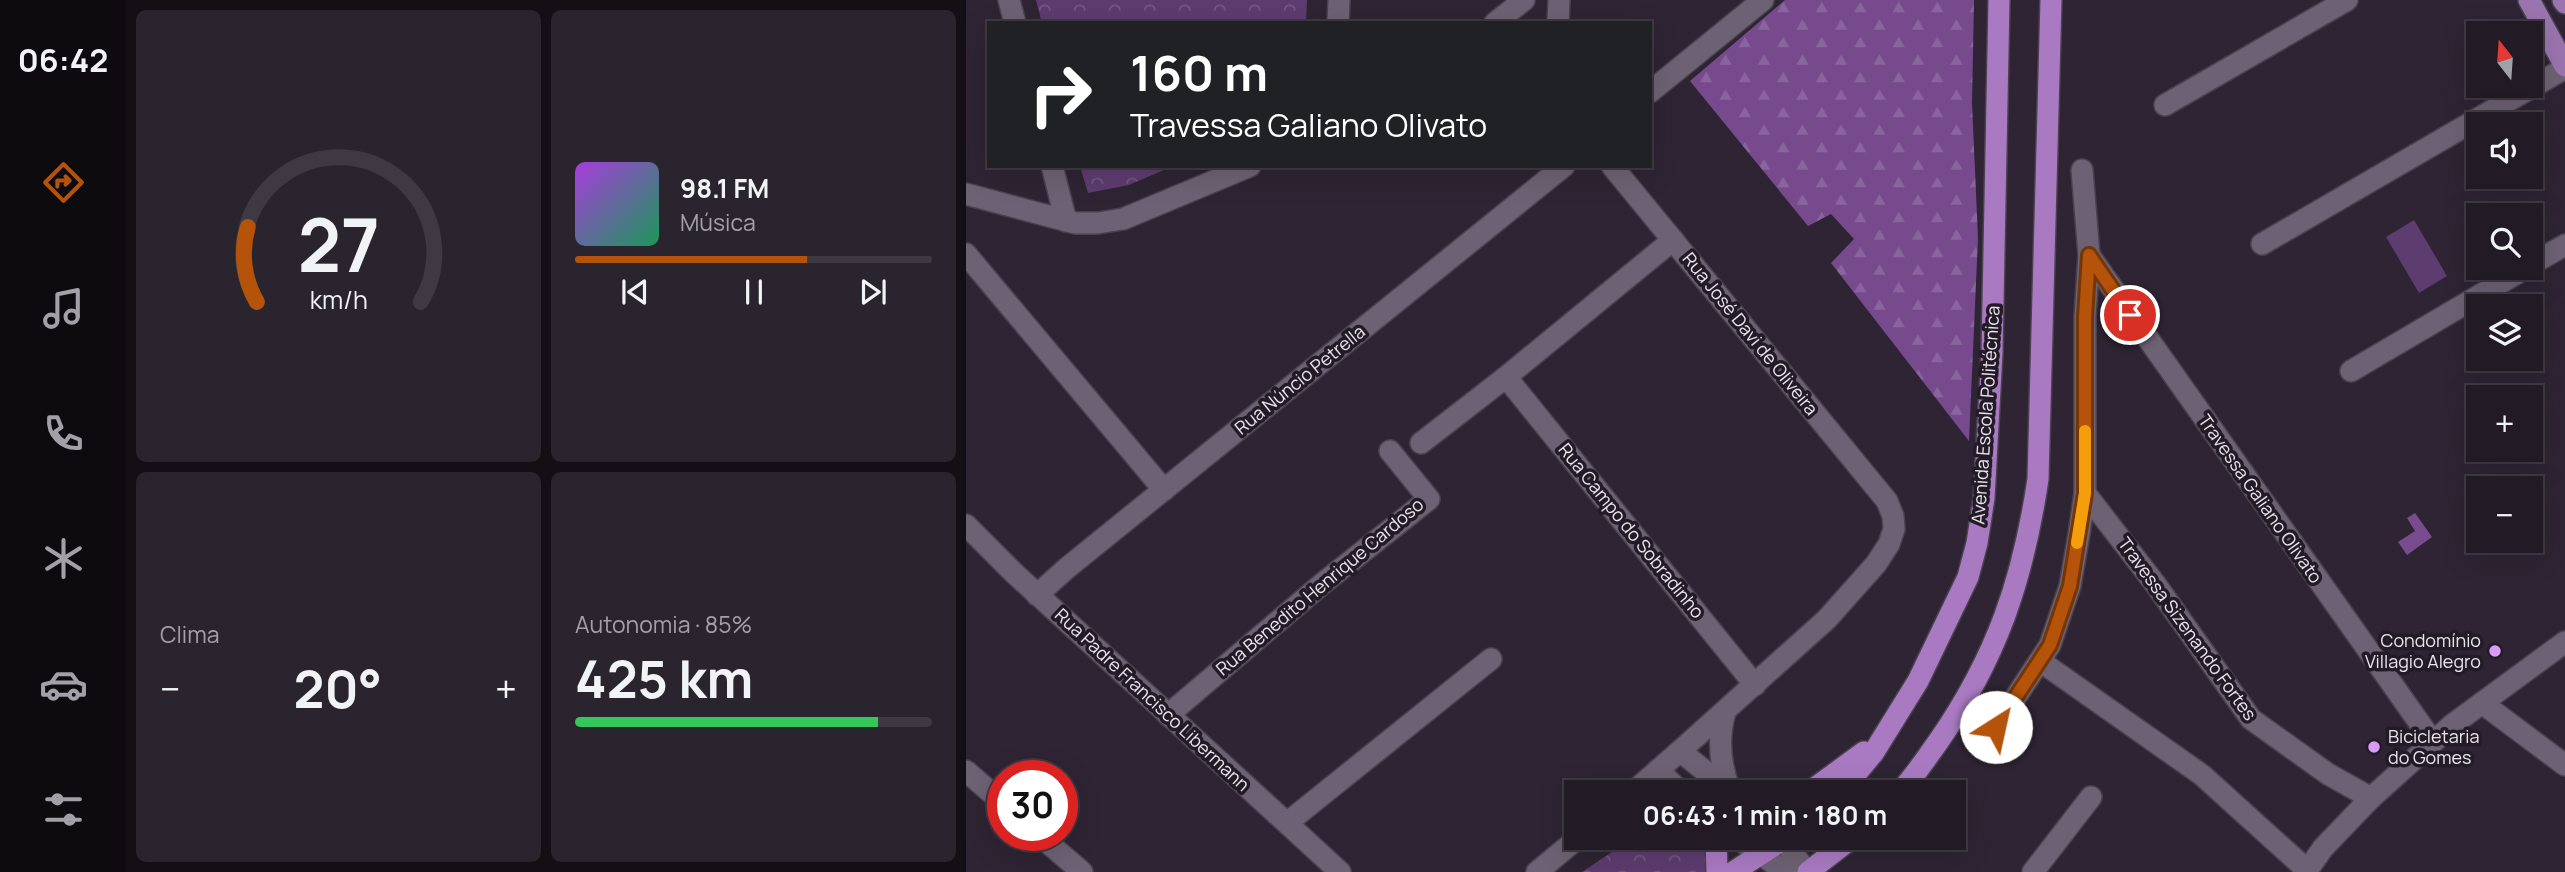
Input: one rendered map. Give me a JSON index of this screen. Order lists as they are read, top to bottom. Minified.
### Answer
{"streets":{"highway":["Avenida Escola Politécnica"],"street":["Rua José Davi de Oliveira","Rua Núncio Petrella","Travessa Galiano Olivato","Rua Campo do Sobradinho","Rua Benedito Henrique Cardoso","Travessa Sizenando Fortes","Rua Padre Francisco Libermann"]},"crossings":[["Rua José Davi de Oliveira","Rua Campo do Sobradinho"],["Rua Núncio Petrella","Rua Padre Francisco Libermann"],["Rua Benedito Henrique Cardoso","Rua Padre Francisco Libermann"]],"places":["Condomínio Villagio Alegro","Bicicletaria do Gomes"],"north":"top","page":{"tabs":"06:42","map_buttons":["+","−"],"turn":["160 m","Travessa Galiano Olivato"],"song":["98.1 FM","Música"],"tile":["Clima",["Autonomia · 85%","425 km"]],"heat":["−","20°","+"],"limit":"30","trip":"06:43 · 1 min · 180 m","gauge":["27","km/h"]}}
